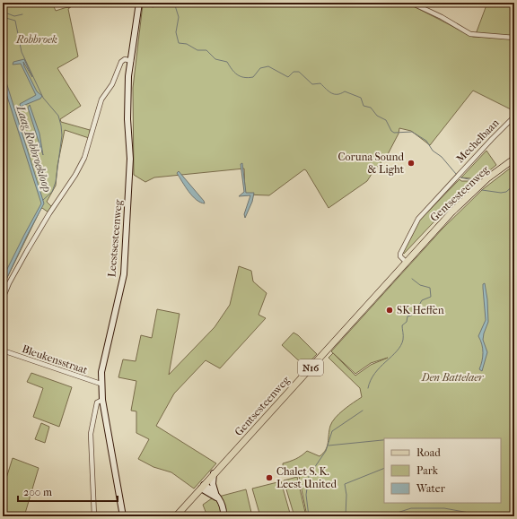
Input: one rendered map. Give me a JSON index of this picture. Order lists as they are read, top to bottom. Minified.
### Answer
{"streets":{"main road":["Gentsesteenweg","N16"],"street":["Mechelbaan","Leestsesteenweg","Bleukensstraat"]},"crossings":[["Mechelbaan","Gentsesteenweg"],["Leestsesteenweg","Bleukensstraat"]],"water":["Laag Robbroekloop"],"parks":["Robbroek","Den Battelaer"],"places":["Coruna Sound & Light","SK Heffen","Chalet S. K. Leest United"],"legend":["Road","Park","Water"],"scale_bar":"200 m"}
